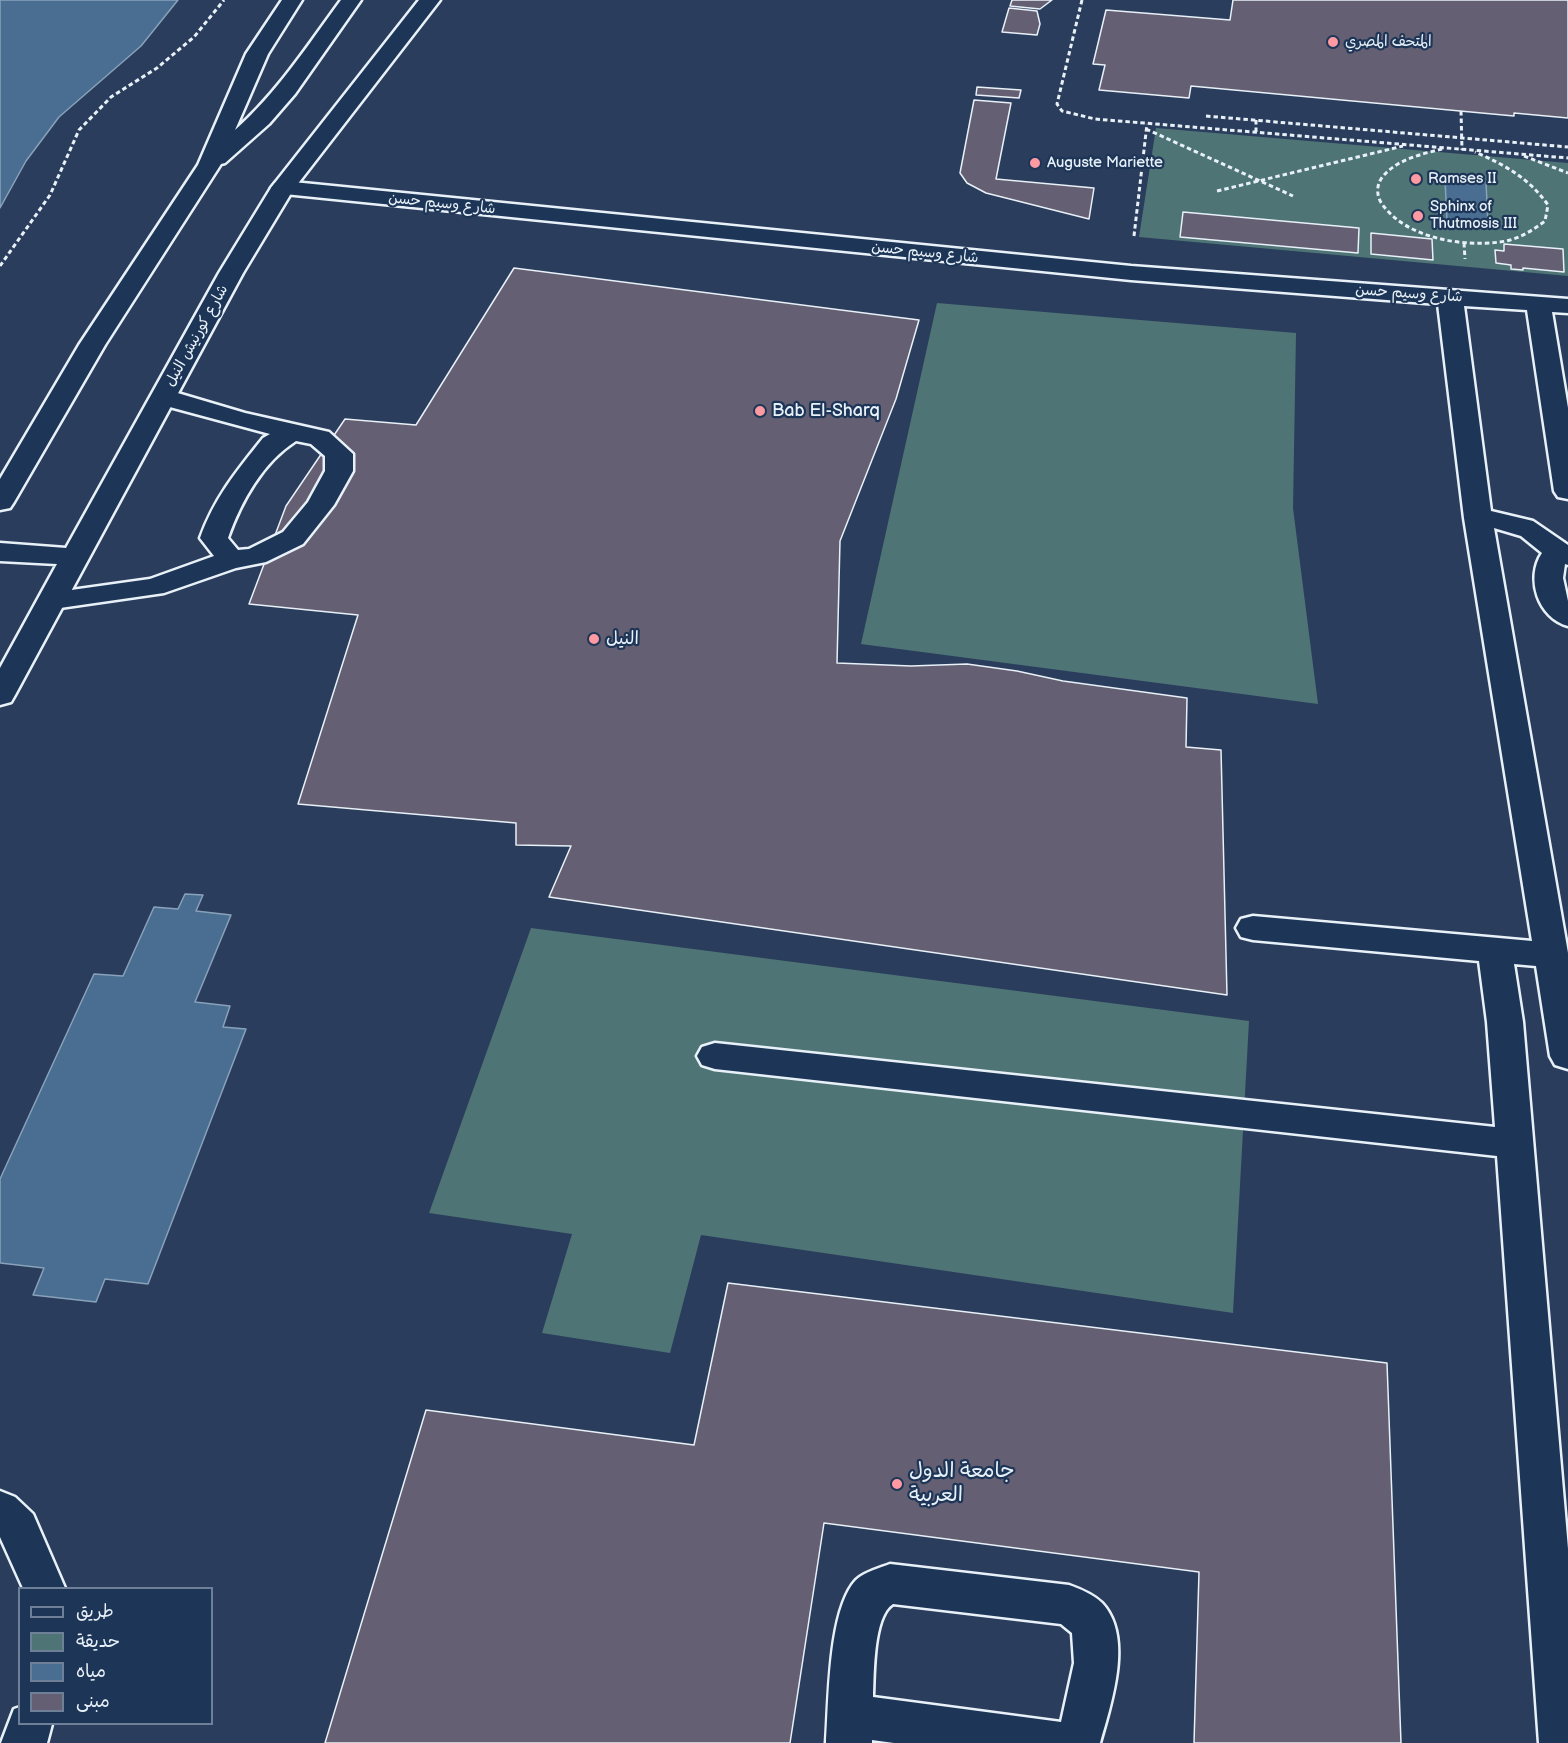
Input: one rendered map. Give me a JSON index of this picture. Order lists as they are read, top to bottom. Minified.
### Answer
{"streets":{"main road":["شارع وسيم حسن","شارع كورنيش النيل"]},"crossings":[["شارع وسيم حسن","شارع كورنيش النيل"]],"places":["المتحف المصري","Auguste Mariette","Ramses II","Sphinx of Thutmosis III","Bab El-Sharq","النيل","جامعة الدول العربية"],"legend":["طريق","حديقة","مياه","مبنى"]}
